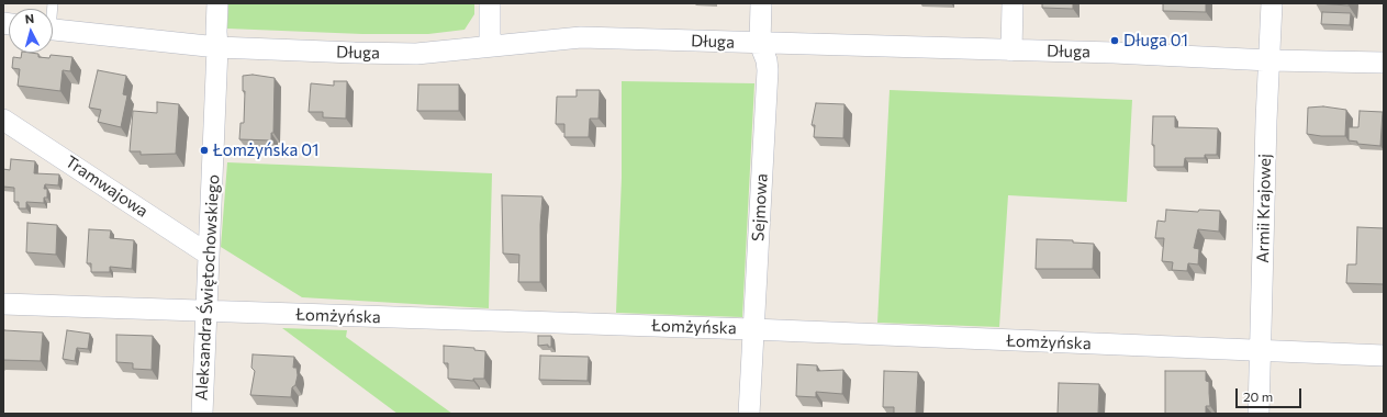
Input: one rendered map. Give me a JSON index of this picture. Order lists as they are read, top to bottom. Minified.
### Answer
{"streets":{"street":["Długa","Tramwajowa","Sejmowa","Armii Krajowej","Aleksandra Świętochowskiego","Łomżyńska"]},"crossings":[["Długa","Sejmowa"],["Długa","Armii Krajowej"],["Długa","Aleksandra Świętochowskiego"],["Tramwajowa","Aleksandra Świętochowskiego"],["Sejmowa","Łomżyńska"],["Armii Krajowej","Łomżyńska"],["Aleksandra Świętochowskiego","Łomżyńska"]],"places":["Długa 01","Łomżyńska 01"],"scale_bar":"20 m","north":"top"}
